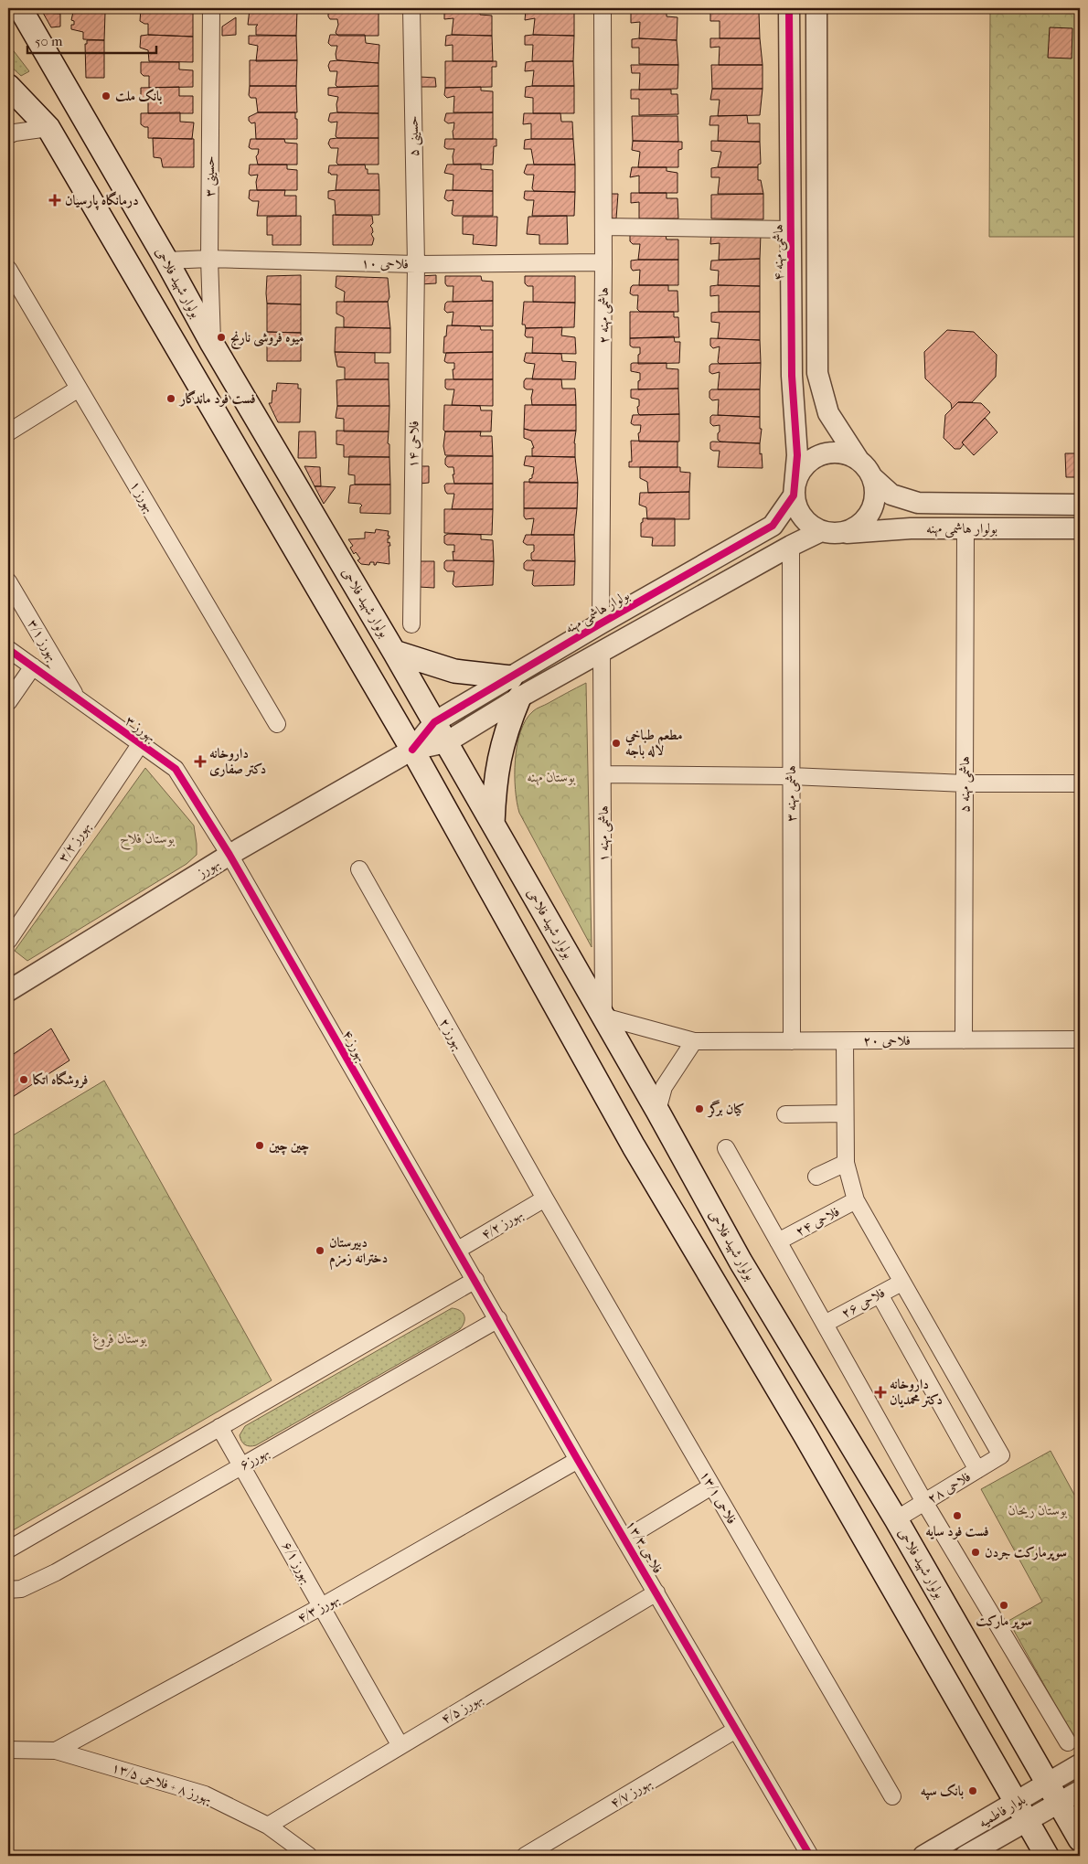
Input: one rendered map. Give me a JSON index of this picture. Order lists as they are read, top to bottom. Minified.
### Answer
{"streets":{"main road":["بولوار شهید فلاحی"],"street":["حسینی ۵","حسینی ۳","هاشمی مهنه ۴","فلاحی ۱۰","هاشمی مهنه ۲","فلاحی ۱۴","بهورز ۱","بولوار هاشمی مهنه","بهورز ۳/۱","بهورز ۳","هاشمی مهنه ۵","هاشمی مهنه ۳","هاشمی مهنه ۱","بهورز ۳/۲","بهورز","بهورز ۲","فلاحی ۲۰","بهورز ۴","فلاحی ۲۴","بهورز ۴/۲","فلاحی ۲۶","بهورز۶","فلاحی ۲۸","فلاحی ۱۳/۱","فلاحی ۱۳/۳","بهورز ۶/۱","بهورز ۴/۳","بهورز ۴/۵","بهورز ۸ + فلاحی ۱۳/۵","بهورز ۴/۷","بلوار فاطمیه"]},"crossings":[["حسینی ۵","فلاحی ۱۰"],["حسینی ۵","فلاحی ۱۴"],["حسینی ۳","فلاحی ۱۰"],["حسینی ۳","بولوار شهید فلاحی"],["هاشمی مهنه ۴","بولوار هاشمی مهنه"],["فلاحی ۱۰","بولوار شهید فلاحی"],["فلاحی ۱۰","هاشمی مهنه ۲"],["فلاحی ۱۰","فلاحی ۱۴"],["بولوار شهید فلاحی","بولوار هاشمی مهنه"],["بولوار شهید فلاحی","هاشمی مهنه ۱"],["بولوار شهید فلاحی","فلاحی ۲۰"],["بولوار شهید فلاحی","فلاحی ۲۸"],["بولوار شهید فلاحی","بلوار فاطمیه"],["هاشمی مهنه ۲","بولوار هاشمی مهنه"],["بولوار هاشمی مهنه","هاشمی مهنه ۵"],["بولوار هاشمی مهنه","هاشمی مهنه ۳"],["بولوار هاشمی مهنه","هاشمی مهنه ۱"],["بولوار هاشمی مهنه","بهورز"],["بهورز ۳/۱","بهورز ۳"],["بهورز ۳","بهورز ۳/۲"],["بهورز ۳","بهورز"],["بهورز ۳","بهورز ۴"],["هاشمی مهنه ۵","فلاحی ۲۰"],["هاشمی مهنه ۳","فلاحی ۲۰"],["هاشمی مهنه ۱","فلاحی ۲۰"],["بهورز","بهورز ۴"],["بهورز ۲","بهورز ۴/۲"],["بهورز ۲","فلاحی ۱۳/۱"],["بهورز ۴","بهورز ۴/۲"],["بهورز ۴","فلاحی ۱۳/۳"],["بهورز ۴/۲","فلاحی ۱۳/۱"],["بهورز ۴/۲","فلاحی ۱۳/۳"],["فلاحی ۲۶","فلاحی ۲۸"],["بهورز۶","فلاحی ۱۳/۳"],["بهورز۶","بهورز ۶/۱"],["فلاحی ۱۳/۳","بهورز ۴/۳"],["فلاحی ۱۳/۳","بهورز ۴/۵"],["فلاحی ۱۳/۳","بهورز ۴/۷"],["بهورز ۶/۱","بهورز ۴/۳"],["بهورز ۶/۱","بهورز ۴/۵"],["بهورز ۴/۳","بهورز ۸ + فلاحی ۱۳/۵"],["بهورز ۴/۵","بهورز ۸ + فلاحی ۱۳/۵"]],"parks":["بوستان مهنه","بوستان فلاح","بوستان فروغ","بوستان ریحان"],"places":{"other":["بانک ملت","میوه فروشی نارنج","فست فود ماندگار","مطعم طباخي لاله باجه","فروشگاه اتکا","کیان برگر","چین چین","دبیرستان دخترانه زمزم","فست فود سایه","سوپرمارکت جردن","سوپر مارکت","بانک سپه"],"health":["درمانگاه پارسیان","داروخانه دکتر صفاری","داروخانه دکتر محمدیان"]},"scale_bar":"50 m"}
